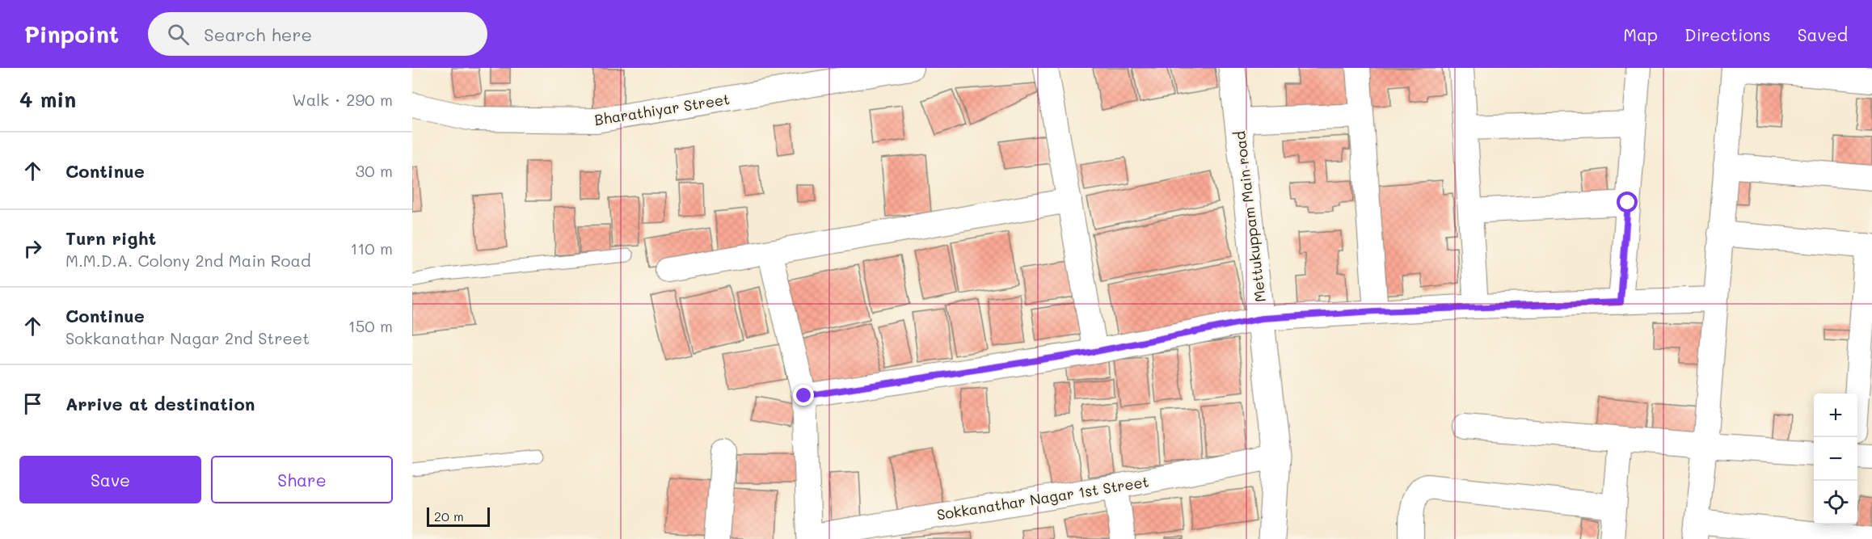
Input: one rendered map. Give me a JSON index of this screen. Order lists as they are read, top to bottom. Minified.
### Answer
{"streets":{"main road":["Mettukuppam Main road"],"street":["Bharathiyar Street","Sokkanathar Nagar 1st Street"]},"crossings":[["Mettukuppam Main road","Sokkanathar Nagar 1st Street"]],"scale_bar":"20 m","page":{"header":"Pinpoint","search":"Search here","nav":["Map","Directions","Saved"],"heading":["4 min","Walk · 290 m"],"list":[["Continue","30 m"],["Turn right","M.M.D.A. Colony 2nd Main Road","110 m"],["Continue","Sokkanathar Nagar 2nd Street","150 m"],"Arrive at destination"],"map_buttons":["+","−"],"buttons":["Save","Share"],"scale":"20 m"}}
